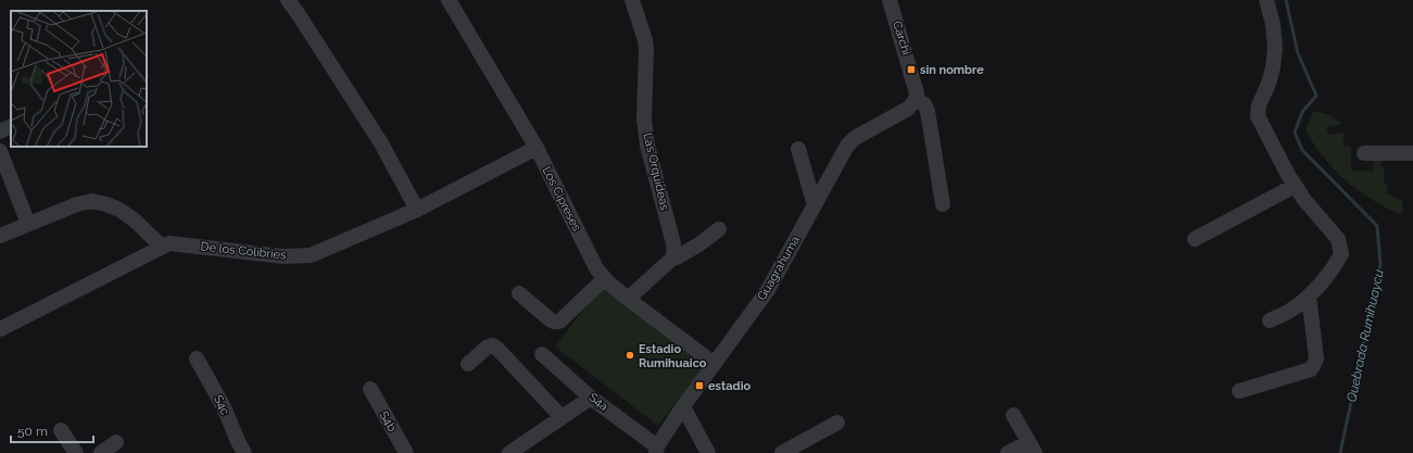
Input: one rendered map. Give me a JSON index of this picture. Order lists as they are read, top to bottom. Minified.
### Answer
{"streets":{"street":["Carchi","Las Orquideas","Los Cipreses","De los Colibries","Guagrahuma","S4a","S4c","S4b"]},"crossings":[["Carchi","Guagrahuma"],["Los Cipreses","De los Colibries"],["Los Cipreses","Guagrahuma"],["Guagrahuma","S4a"]],"water":["Quebrada Rumihuaycu"],"places":{"transit":["sin nombre","estadio"],"other":["Estadio Rumihuaico"]},"scale_bar":"50 m"}
